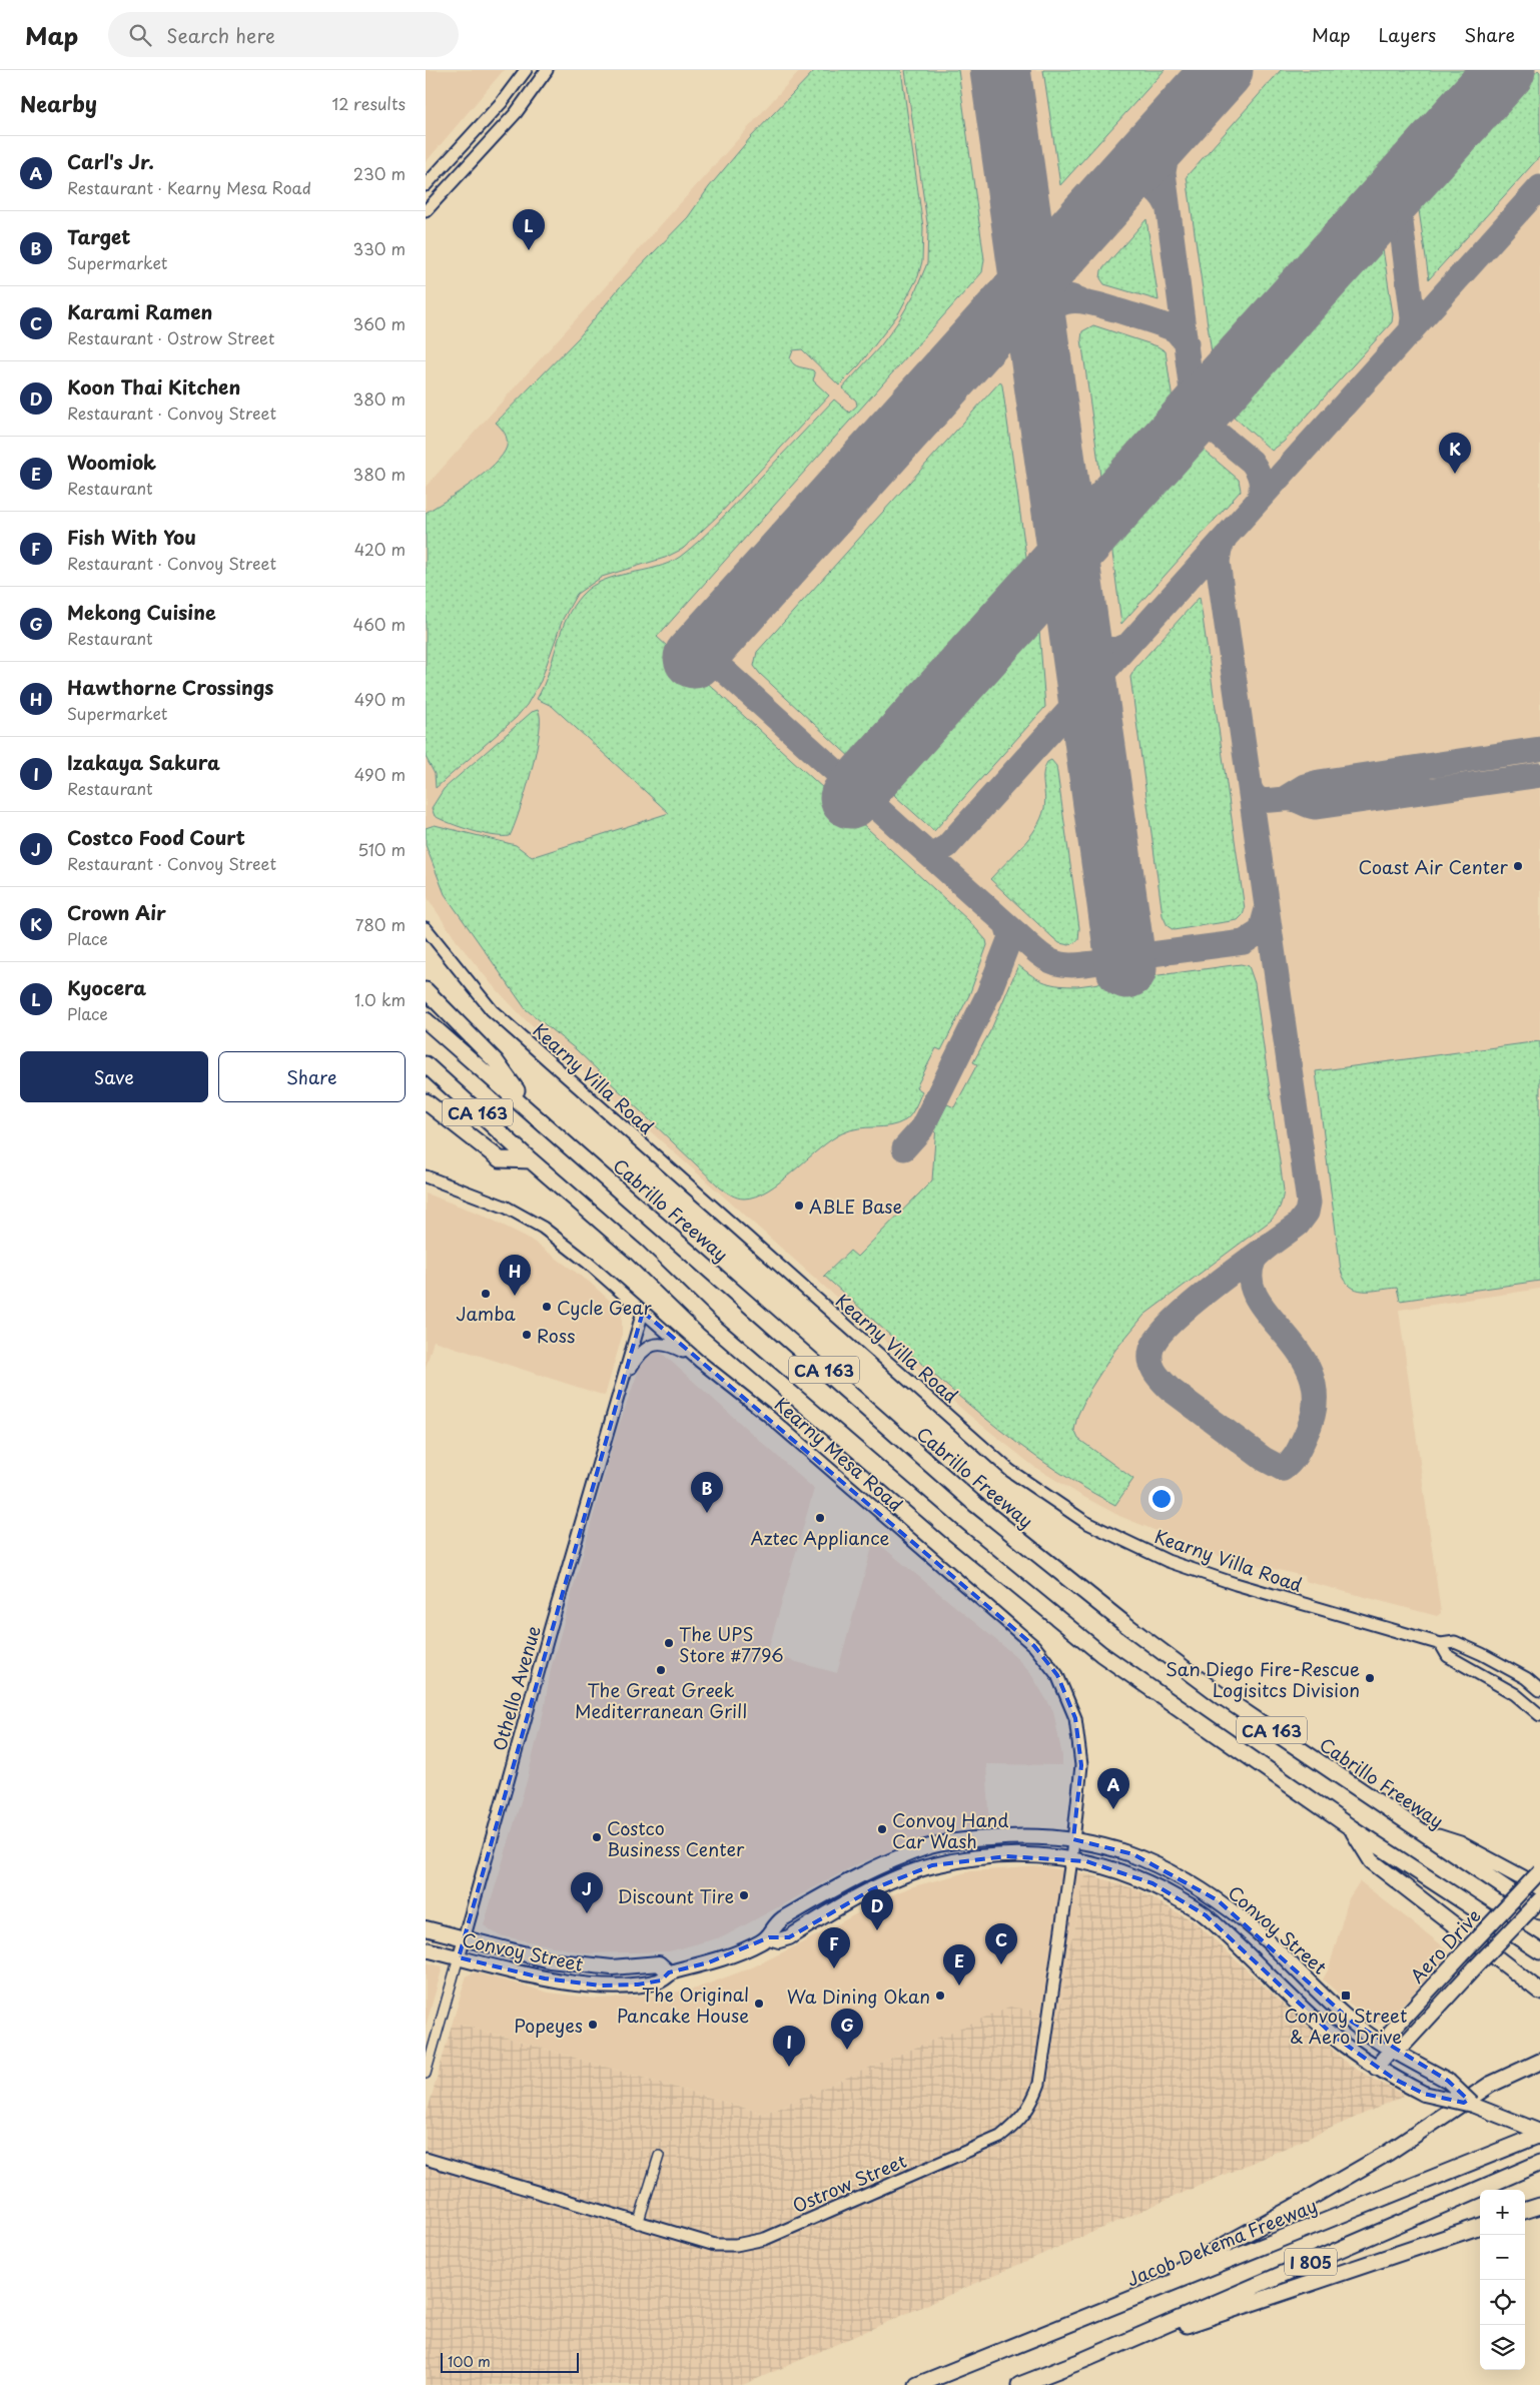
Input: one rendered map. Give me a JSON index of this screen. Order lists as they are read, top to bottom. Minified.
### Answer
{"streets":{"highway":["CA 163","Cabrillo Freeway","Jacob Dekema Freeway","I 805"],"main road":["Kearny Villa Road","Kearny Mesa Road","Othello Avenue","Convoy Street","Aero Drive","Ostrow Street"]},"crossings":[["Kearny Mesa Road","Othello Avenue"],["Kearny Mesa Road","Convoy Street"],["Kearny Mesa Road","Ostrow Street"],["Othello Avenue","Convoy Street"],["Convoy Street","Aero Drive"],["Convoy Street","Ostrow Street"]],"places":{"other":["Coast Air Center","ABLE Base","Jamba","Cycle Gear","Ross","Aztec Appliance","The UPS Store #7796","The Great Greek Mediterranean Grill","San Diego Fire-Rescue Logisitcs Division","Convoy Hand Car Wash","Costco Business Center","Discount Tire","Wa Dining Okan","The Original Pancake House","Popeyes"],"transit":["Convoy Street & Aero Drive"]},"scale_bar":"100 m","page":{"header":"Map","search":"Search here","nav":["Map","Layers","Share"],"heading":["Nearby","12 results"],"list":[{"mark":"A","name":"Carl's Jr.","note":"Restaurant · Kearny Mesa Road","value":"230 m"},{"mark":"B","name":"Target","note":"Supermarket","value":"330 m"},{"mark":"C","name":"Karami Ramen","note":"Restaurant · Ostrow Street","value":"360 m"},{"mark":"D","name":"Koon Thai Kitchen","note":"Restaurant · Convoy Street","value":"380 m"},{"mark":"E","name":"Woomiok","note":"Restaurant","value":"380 m"},{"mark":"F","name":"Fish With You","note":"Restaurant · Convoy Street","value":"420 m"},{"mark":"G","name":"Mekong Cuisine","note":"Restaurant","value":"460 m"},{"mark":"H","name":"Hawthorne Crossings","note":"Supermarket","value":"490 m"},{"mark":"I","name":"Izakaya Sakura","note":"Restaurant","value":"490 m"},{"mark":"J","name":"Costco Food Court","note":"Restaurant · Convoy Street","value":"510 m"},{"mark":"K","name":"Crown Air","note":"Place","value":"780 m"},{"mark":"L","name":"Kyocera","note":"Place","value":"1.0 km"}],"pins":["L","K","H","B","A","J","D","C","F","E","G","I"],"buttons":["Save","Share"],"map_buttons":["+","−"],"scale":"100 m"}}
